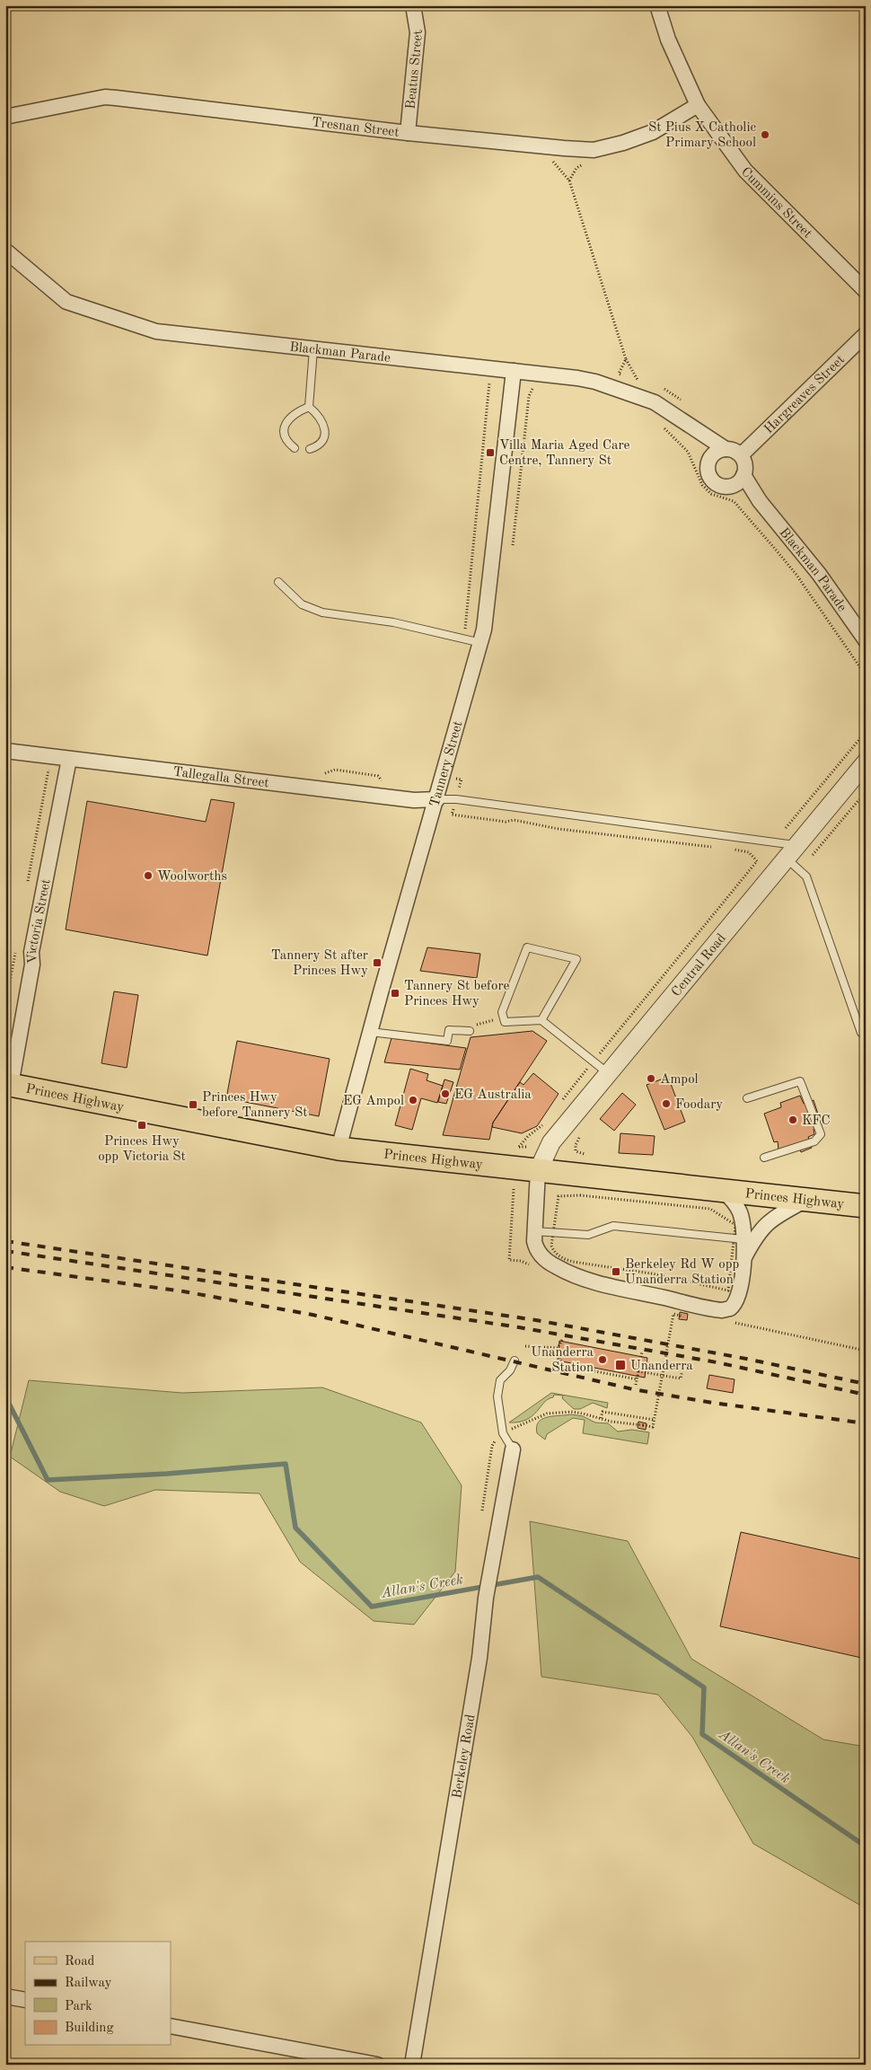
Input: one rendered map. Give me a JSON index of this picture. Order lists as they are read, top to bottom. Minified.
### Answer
{"streets":{"main road":["Princes Highway"],"street":["Beatus Street","Tresnan Street","Cummins Street","Blackman Parade","Hargreaves Street","Tannery Street","Tallegalla Street","Victoria Street","Central Road","Berkeley Road"]},"crossings":[["Beatus Street","Tresnan Street"],["Tresnan Street","Cummins Street"],["Blackman Parade","Hargreaves Street"],["Blackman Parade","Tannery Street"],["Tannery Street","Tallegalla Street"],["Tannery Street","Princes Highway"],["Tallegalla Street","Victoria Street"],["Victoria Street","Princes Highway"],["Central Road","Princes Highway"]],"water":["Allan's Creek"],"places":{"other":["St Pius X Catholic Primary School","Woolworths","Ampol","EG Australia","EG Ampol","Foodary","KFC","Unanderra Station"],"transit":["Villa Maria Aged Care Centre, Tannery St","Tannery St after Princes Hwy","Tannery St before Princes Hwy","Princes Hwy before Tannery St","Princes Hwy opp Victoria St","Berkeley Rd W opp Unanderra Station","Unanderra"]},"legend":["Road","Railway","Park","Building"]}
